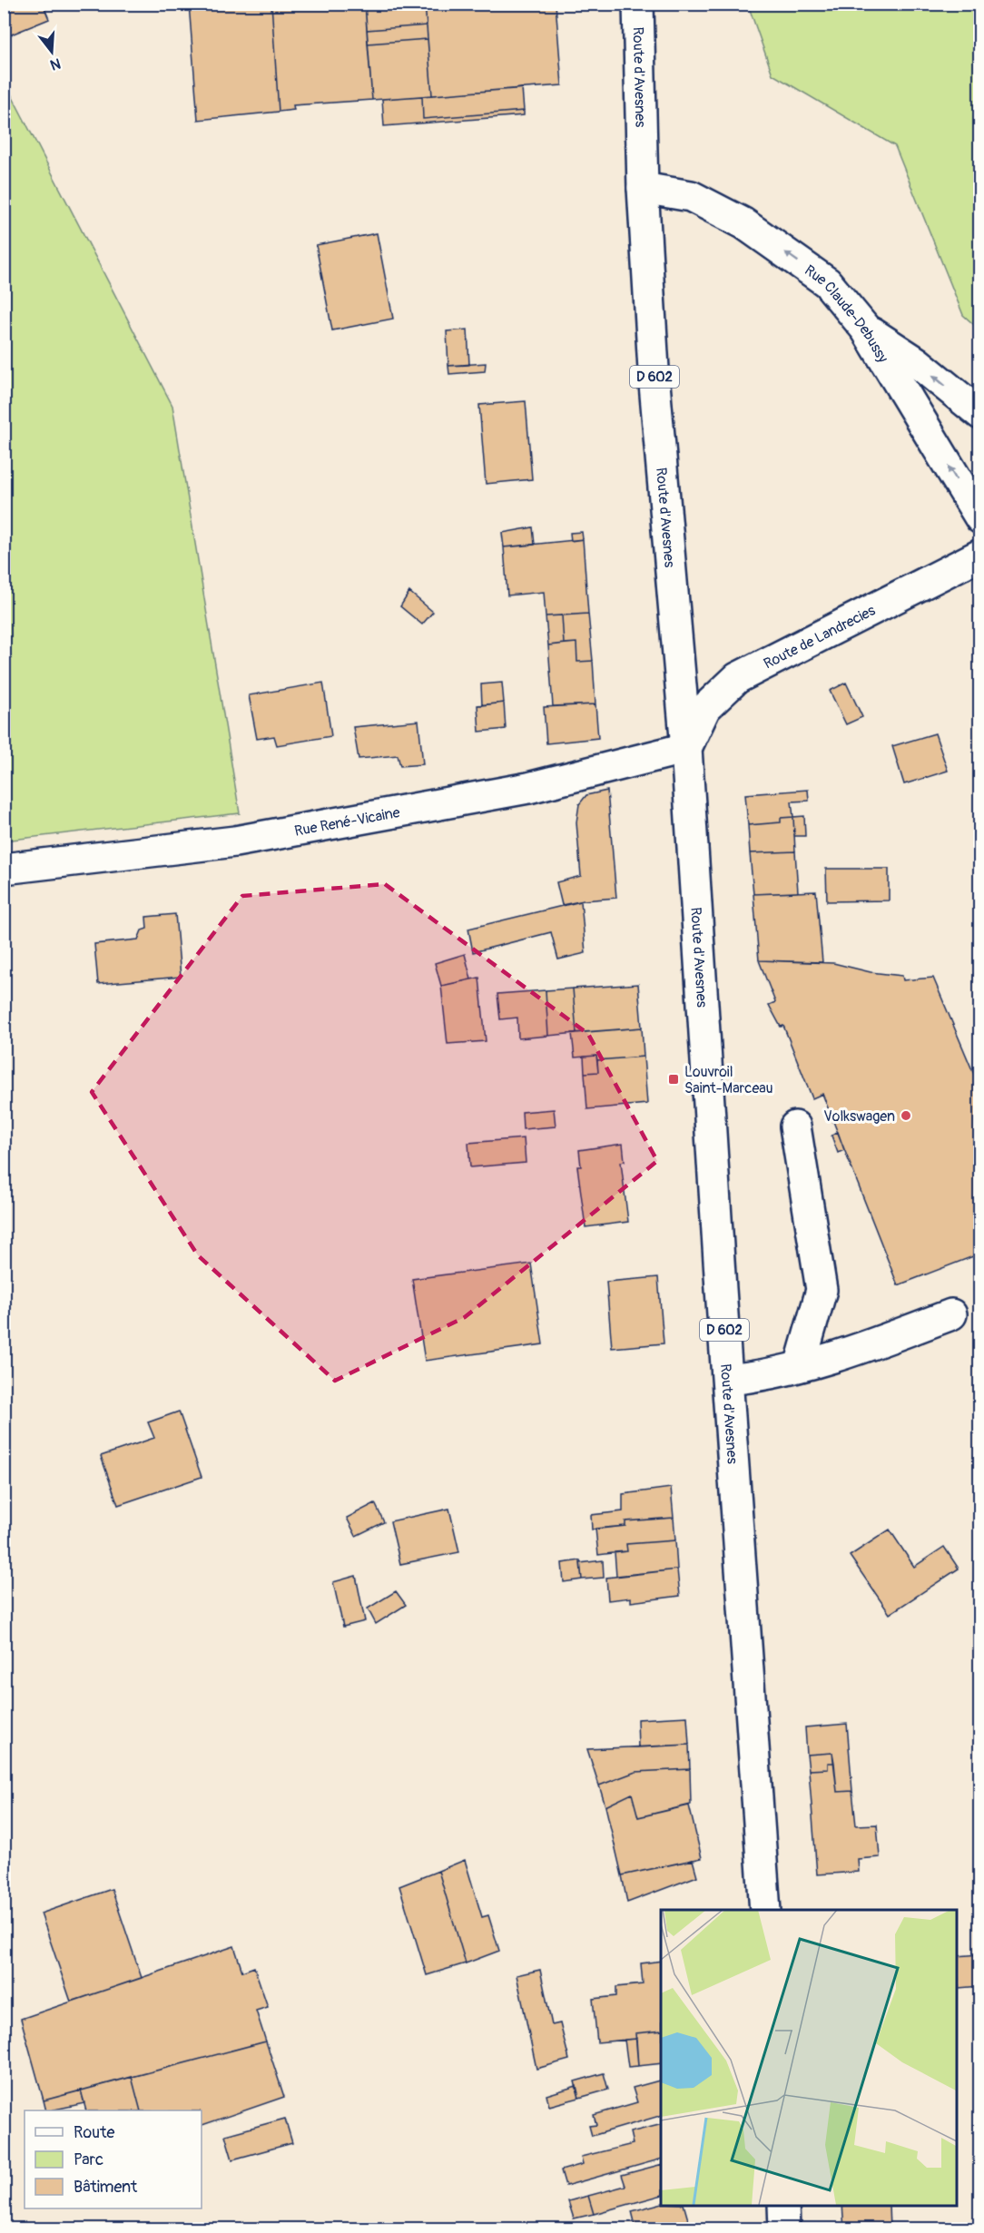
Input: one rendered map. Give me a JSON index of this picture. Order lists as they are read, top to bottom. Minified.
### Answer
{"streets":{"main road":["Route d'Avesnes","Rue Claude-Debussy","D 602","Route de Landrecies","Rue René-Vicaine"]},"crossings":[["Route d'Avesnes","Rue Claude-Debussy"],["Route d'Avesnes","Route de Landrecies"],["Route d'Avesnes","Rue René-Vicaine"],["Route de Landrecies","Rue René-Vicaine"]],"one_way":["Rue Claude-Debussy"],"places":{"transit":["Louvroil Saint-Marceau"],"other":["Volkswagen"]},"legend":["Route","Parc","Bâtiment"],"north":"bottom"}
